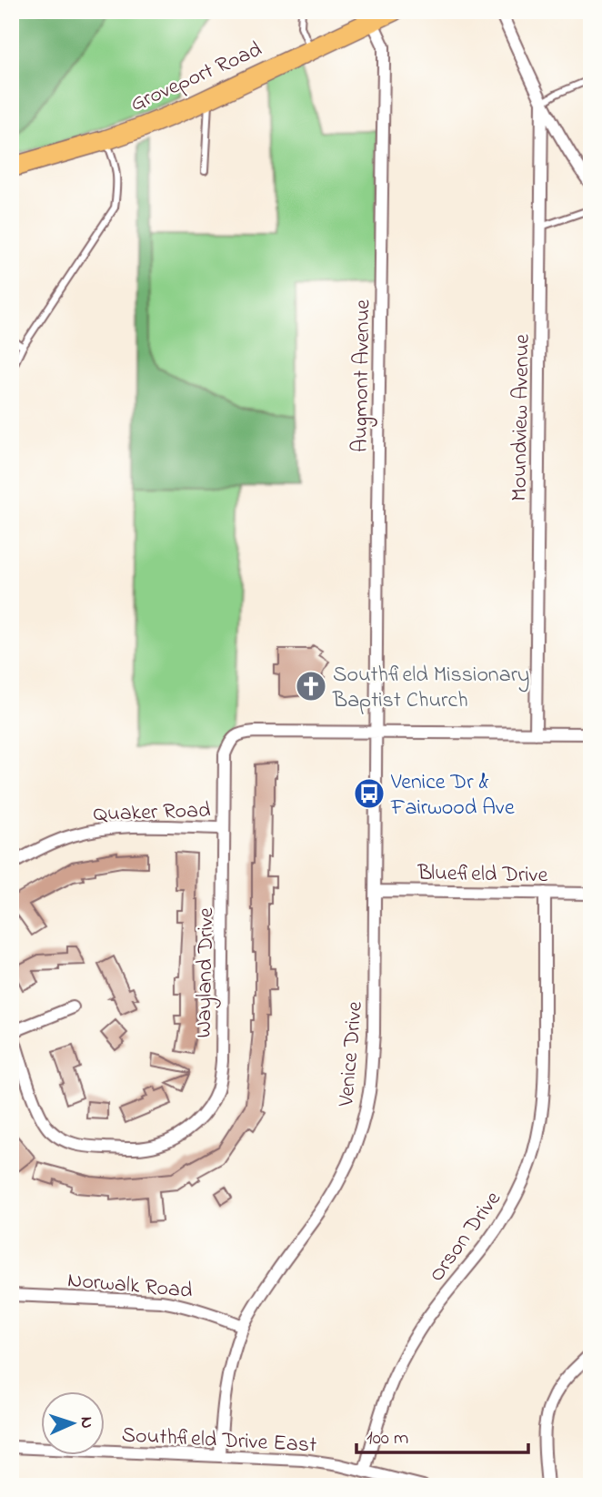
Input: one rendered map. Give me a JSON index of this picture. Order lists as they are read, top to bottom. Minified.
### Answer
{"streets":{"main road":["Groveport Road"],"street":["Augmont Avenue","Moundview Avenue","Quaker Road","Bluefield Drive","Wayland Drive","Venice Drive","Orson Drive","Norwalk Road","Southfield Drive East"]},"crossings":[["Groveport Road","Augmont Avenue"],["Augmont Avenue","Wayland Drive"],["Augmont Avenue","Venice Drive"],["Quaker Road","Wayland Drive"],["Bluefield Drive","Venice Drive"],["Bluefield Drive","Orson Drive"],["Wayland Drive","Venice Drive"],["Venice Drive","Norwalk Road"],["Venice Drive","Southfield Drive East"],["Orson Drive","Southfield Drive East"]],"places":{"church":["Southfield Missionary Baptist Church"],"bus stop":["Venice Dr & Fairwood Ave"]},"scale_bar":"100 m","north":"right"}
